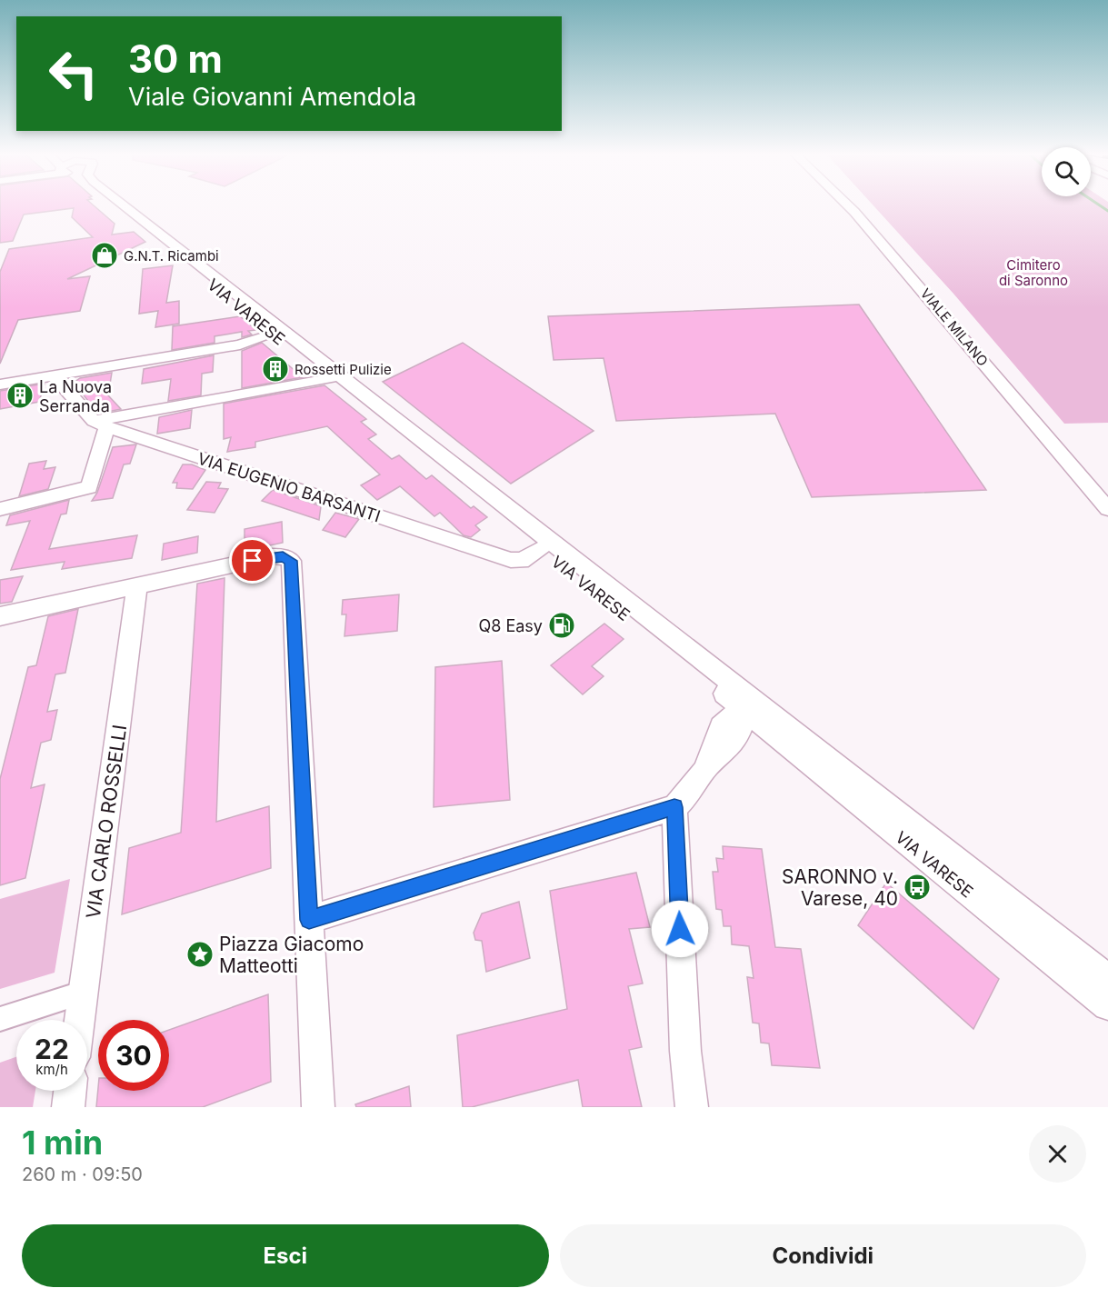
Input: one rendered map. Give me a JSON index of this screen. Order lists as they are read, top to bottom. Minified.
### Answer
{"streets":{"street":["VIA VARESE","VIALE MILANO","VIA EUGENIO BARSANTI","VIA CARLO ROSSELLI"]},"crossings":[["VIA VARESE","VIA EUGENIO BARSANTI"]],"parks":["Cimitero di Saronno"],"places":{"shop":["G.N.T. Ricambi"],"building":["Rossetti Pulizie","La Nuova Serranda"],"fuel station":["Q8 Easy"],"bus stop":["SARONNO v. Varese, 40"],"place":["Piazza Giacomo Matteotti"]},"page":{"turn":["30 m","Viale Giovanni Amendola"],"speed":"22 km/h","limit":"30","heading":["1 min","260 m · 09:50"],"buttons":["Esci","Condividi"]}}
